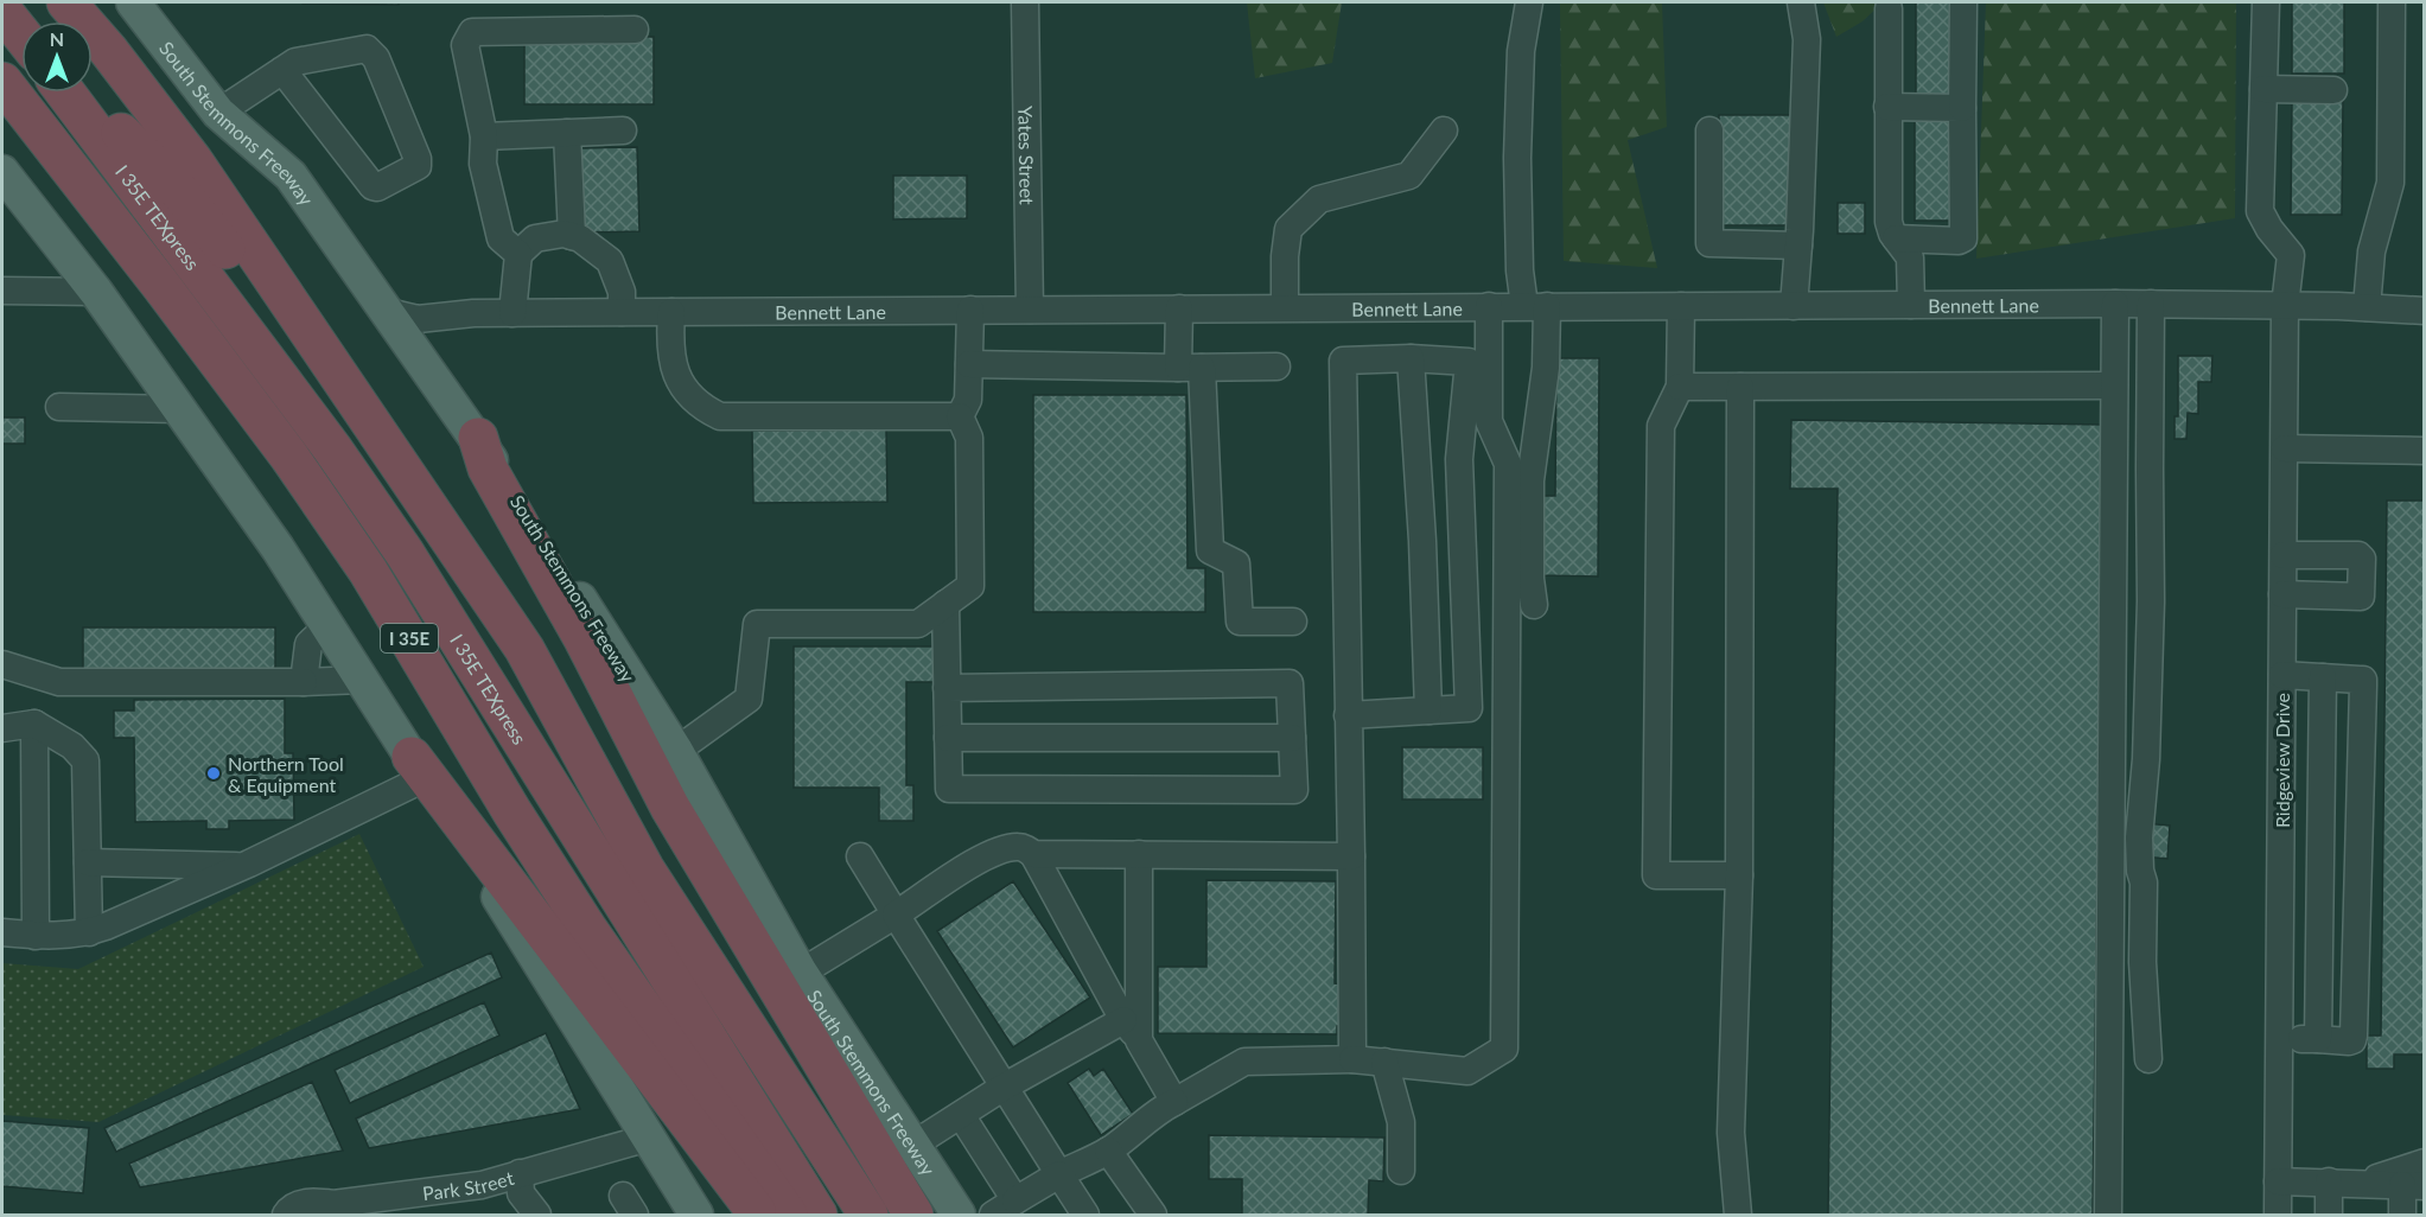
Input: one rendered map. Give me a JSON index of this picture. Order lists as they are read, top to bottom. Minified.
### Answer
{"streets":{"highway":["I 35E TEXpress","I 35E"],"main road":["South Stemmons Freeway"],"street":["Yates Street","Bennett Lane","Ridgeview Drive","Park Street"]},"crossings":[["South Stemmons Freeway","Bennett Lane"],["Yates Street","Bennett Lane"],["Bennett Lane","Ridgeview Drive"]],"places":["Northern Tool & Equipment"],"north":"top"}
